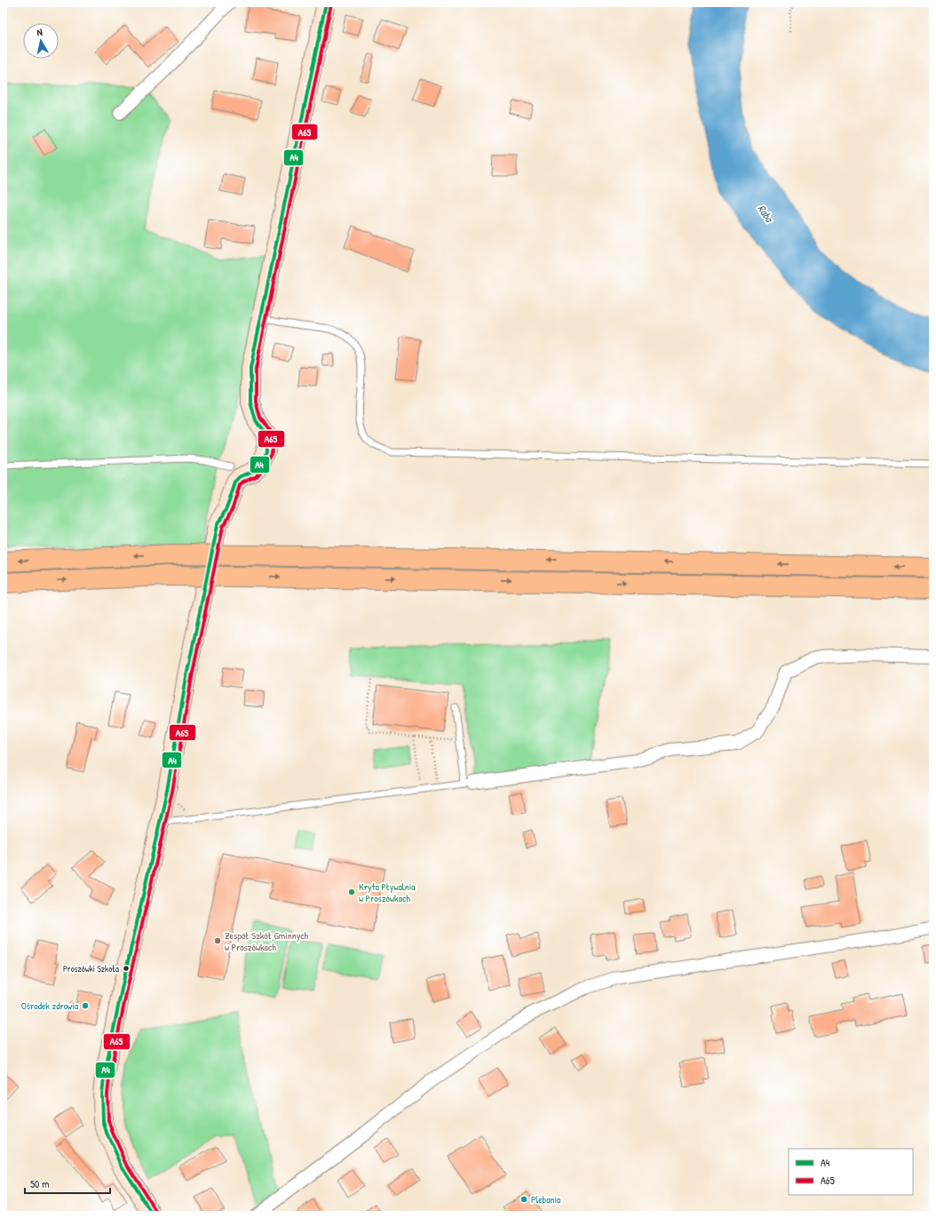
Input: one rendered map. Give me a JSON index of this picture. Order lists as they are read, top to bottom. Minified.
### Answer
{"water":["Raba"],"places":["Kryta Pływalnia w Proszówkach","Zespół Szkół Gminnych w Proszówkach","Proszówki Szkoła","Ośrodek zdrowia","Plebania"],"lines":["transit line A4","transit line A65"],"legend":["A4","A65"],"scale_bar":"50 m","north":"top"}
